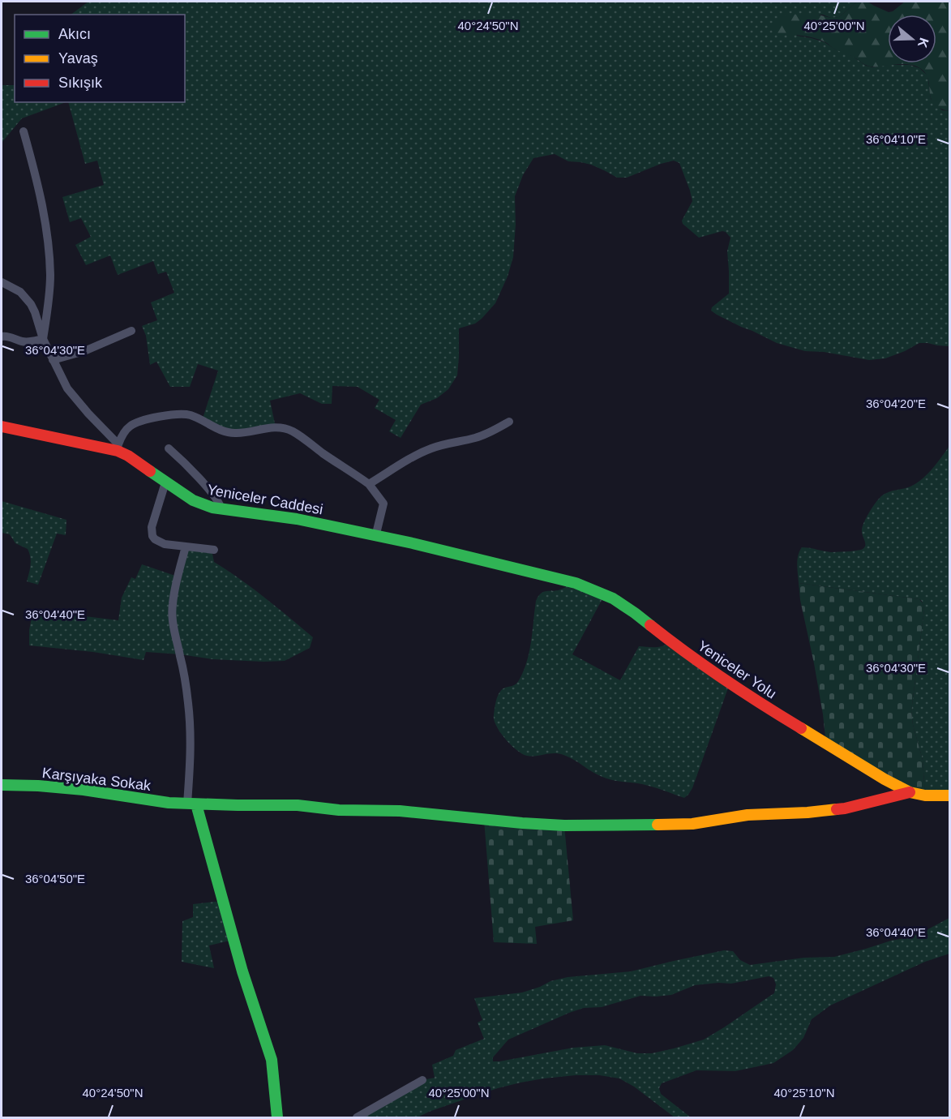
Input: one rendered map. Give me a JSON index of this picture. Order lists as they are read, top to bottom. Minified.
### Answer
{"streets":{"street":["Yeniceler Caddesi","Yeniceler Yolu","Karşıyaka Sokak"]},"crossings":[["Yeniceler Caddesi","Yeniceler Yolu"],["Yeniceler Yolu","Karşıyaka Sokak"]],"legend":["Akıcı","Yavaş","Sıkışık"],"north":"right","coordinates":["40°24'50\"N","40°25'00\"N","36°04'10\"E","36°04'30\"E","36°04'20\"E","36°04'40\"E","36°04'50\"E","40°25'10\"N"]}
